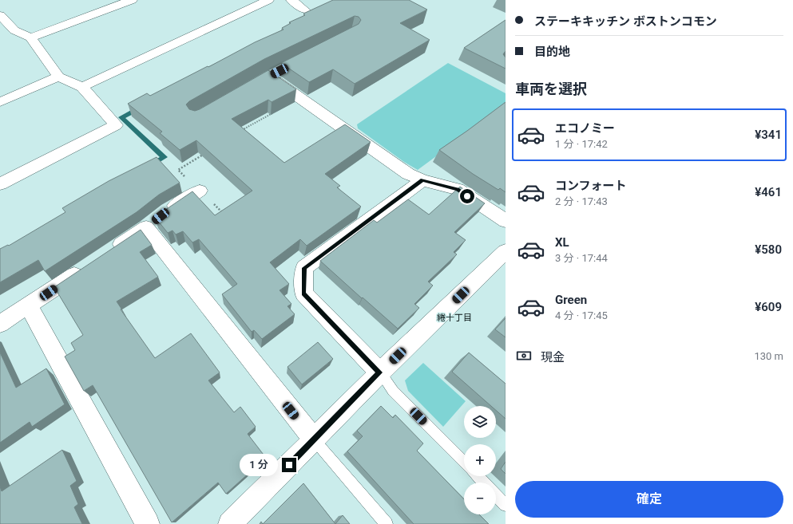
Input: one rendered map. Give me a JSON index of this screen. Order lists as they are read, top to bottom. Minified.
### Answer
{"districts":["綣十丁目"],"page":{"banner":["ステーキキッチン ボストンコモン","目的地"],"heading":"車両を選択","list":[{"name":"エコノミー","note":"1 分 · 17:42","value":"¥341"},{"name":"コンフォート","note":"2 分 · 17:43","value":"¥461"},{"name":"XL","note":"3 分 · 17:44","value":"¥580"},{"name":"Green","note":"4 分 · 17:45","value":"¥609"}],"pay":["現金","130 m"],"map_buttons":["+","−"],"bubble":"1 分","buttons":"確定"}}
